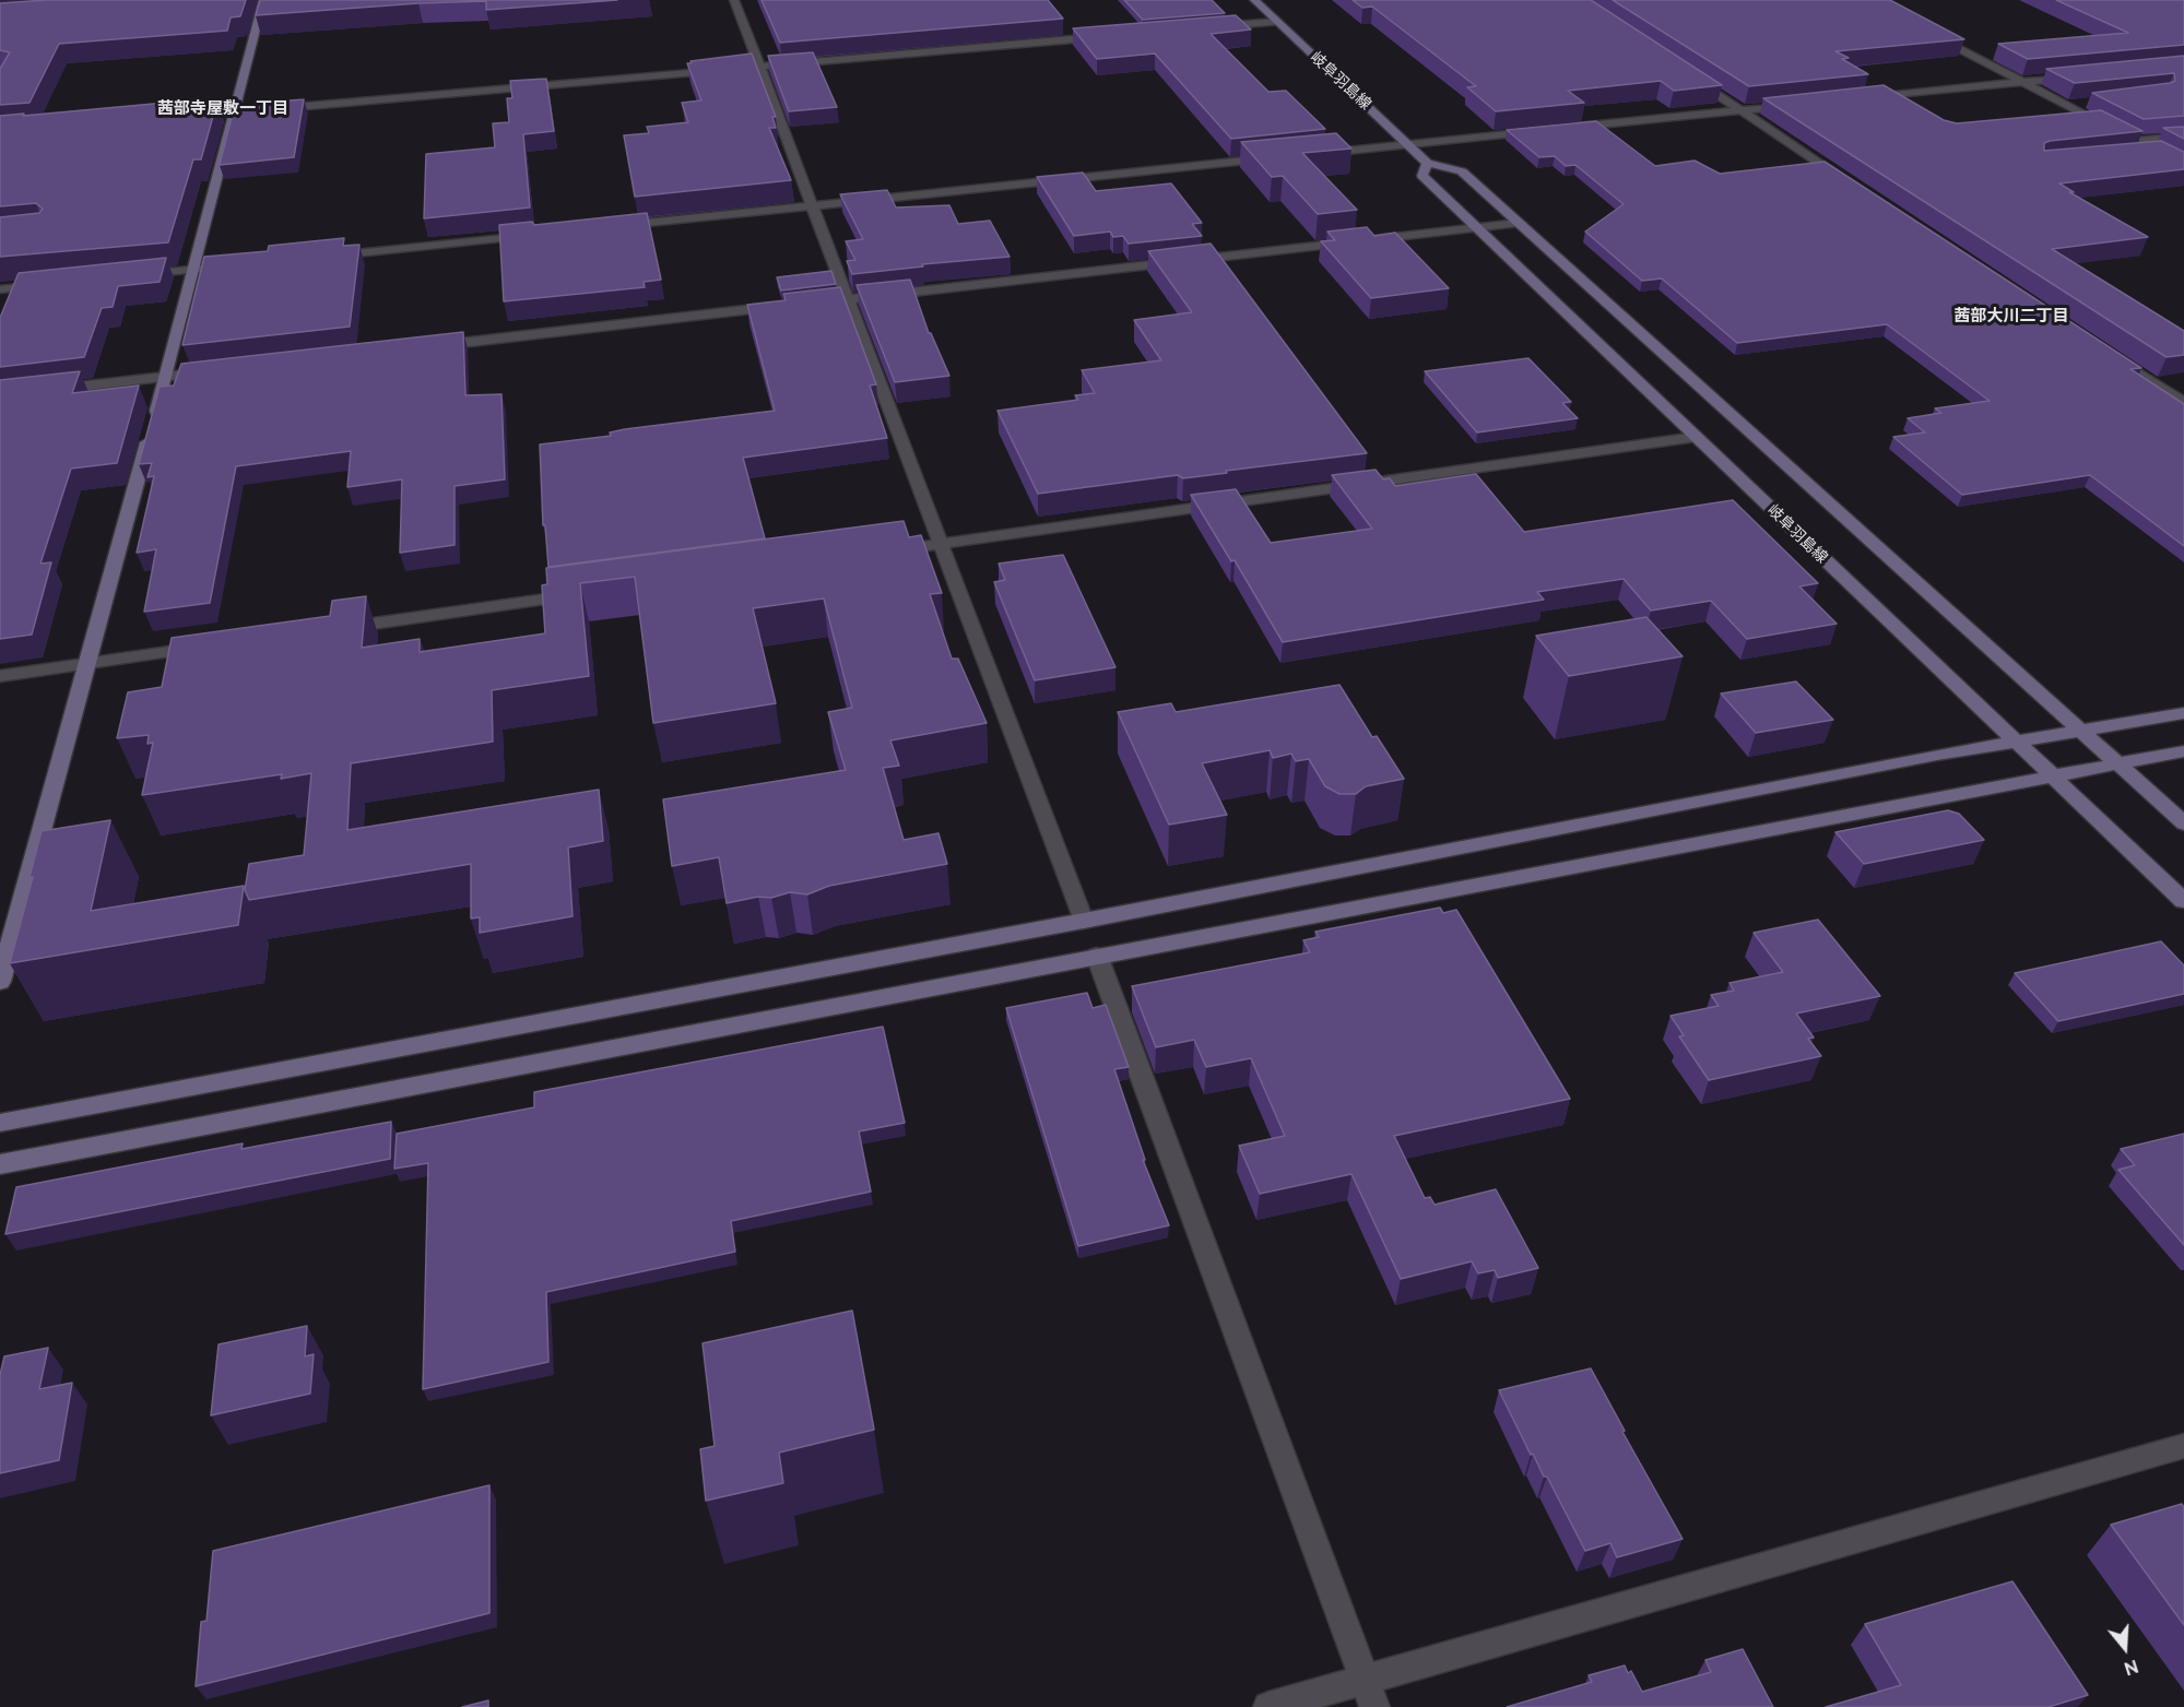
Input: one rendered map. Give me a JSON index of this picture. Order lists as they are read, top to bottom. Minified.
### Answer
{"streets":{"street":["岐阜羽島線"]},"districts":["茜部寺屋敷一丁目","茜部大川二丁目"],"north":"bottom"}
